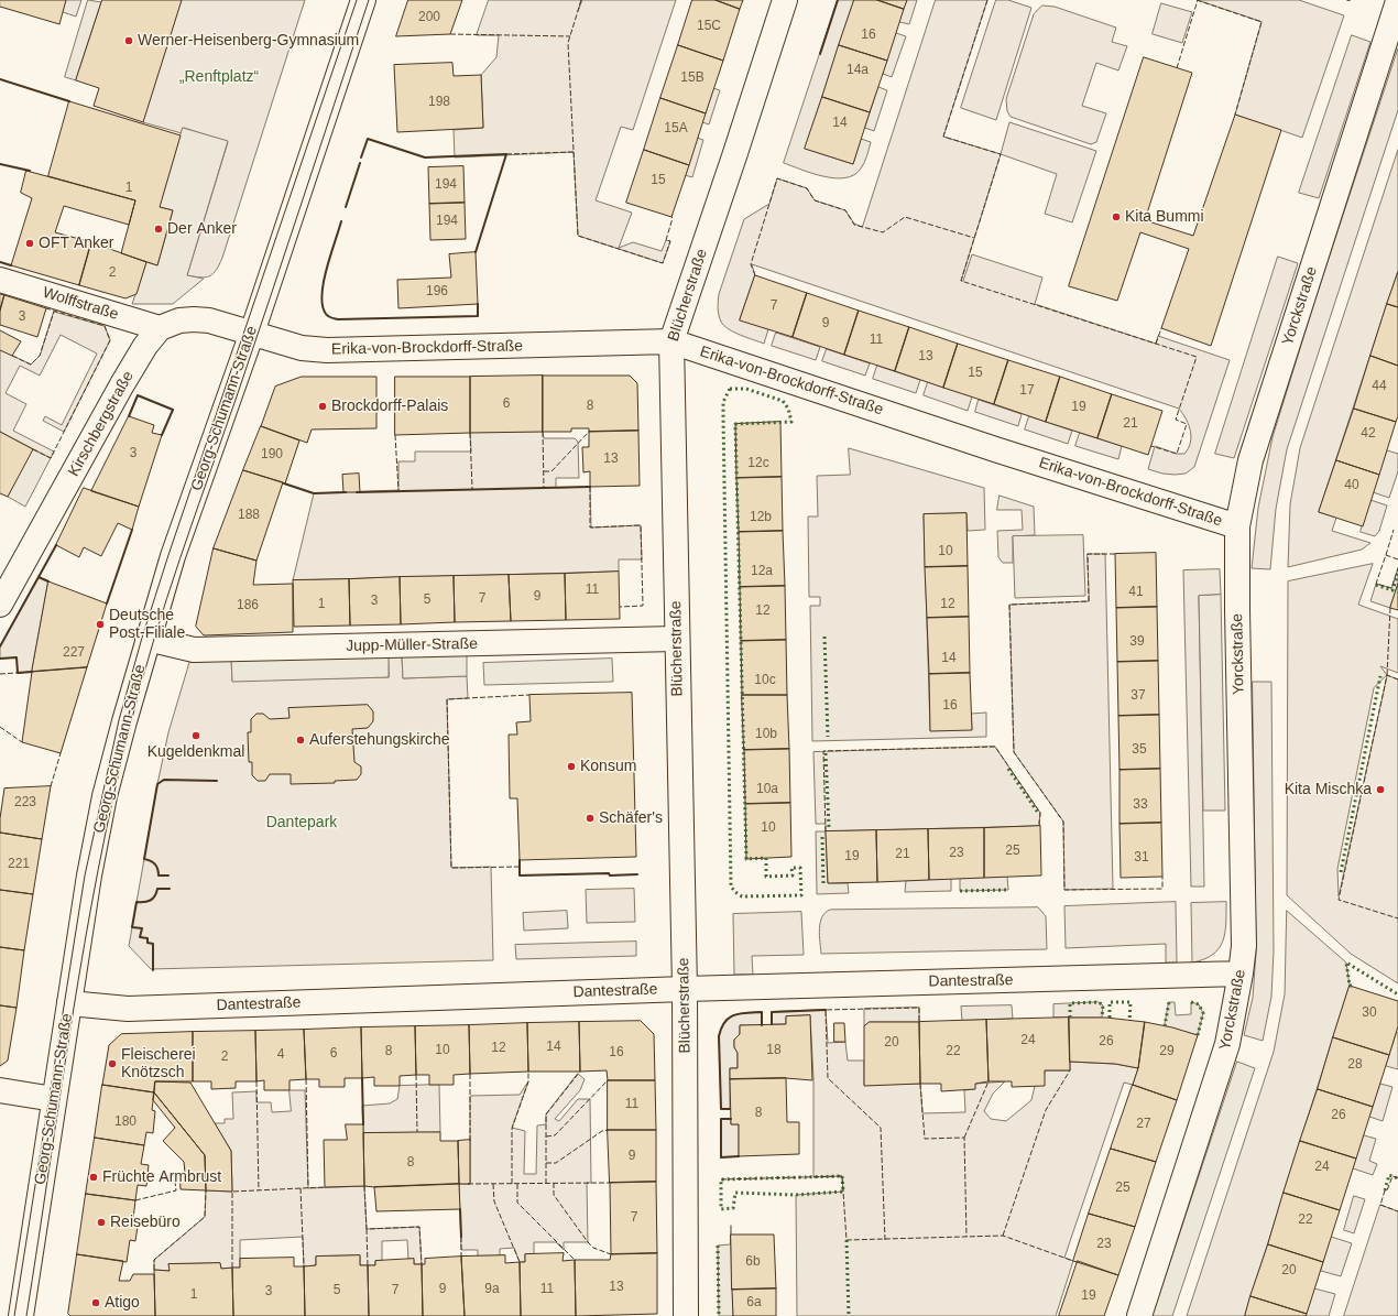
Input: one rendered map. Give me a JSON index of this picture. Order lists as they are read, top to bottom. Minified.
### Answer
{"streets":{"street":["Blücherstraße","Wolffstraße","Yorckstraße","Erika-von-Brockdorff-Straße","Georg-Schumann-Straße","Kirschbergstraße","Jupp-Müller-Straße","Dantestraße"]},"crossings":[["Blücherstraße","Erika-von-Brockdorff-Straße"],["Blücherstraße","Jupp-Müller-Straße"],["Blücherstraße","Dantestraße"],["Wolffstraße","Kirschbergstraße"],["Yorckstraße","Erika-von-Brockdorff-Straße"],["Yorckstraße","Dantestraße"],["Erika-von-Brockdorff-Straße","Georg-Schumann-Straße"],["Georg-Schumann-Straße","Jupp-Müller-Straße"],["Georg-Schumann-Straße","Dantestraße"]],"parks":["„Renftplatz“","Dantepark"],"places":["Werner-Heisenberg-Gymnasium","Kita Bummi","Der Anker","OFT Anker","Brockdorff-Palais","Deutsche Post-Filiale","Kugeldenkmal","Auferstehungskirche","Konsum","Kita Mischka","Schäfer's","Fleischerei Knötzsch","Früchte Armbrust","Reisebüro","Atigo"],"house_numbers":["200","15C","16","14a","15B","198","14","15A","15","194","1","194","2","196","7","3","9","11","13","15","44","17","6","8","19","21","42","3","190","13","12c","40","188","12b","10","12a","11","41","9","7","5","3","1","12","186","12","39","227","14","10c","37","16","10b","35","10a","223","33","10","25","23","21","19","31","221","30","24","26","20","14","12","10","18","8","22","29","16","6","4","2","28","11","8","26","180","27","9","8","24","25","7","22","23","6b","20","13","9","9a","11","5","7","3","1","19","6a"]}
